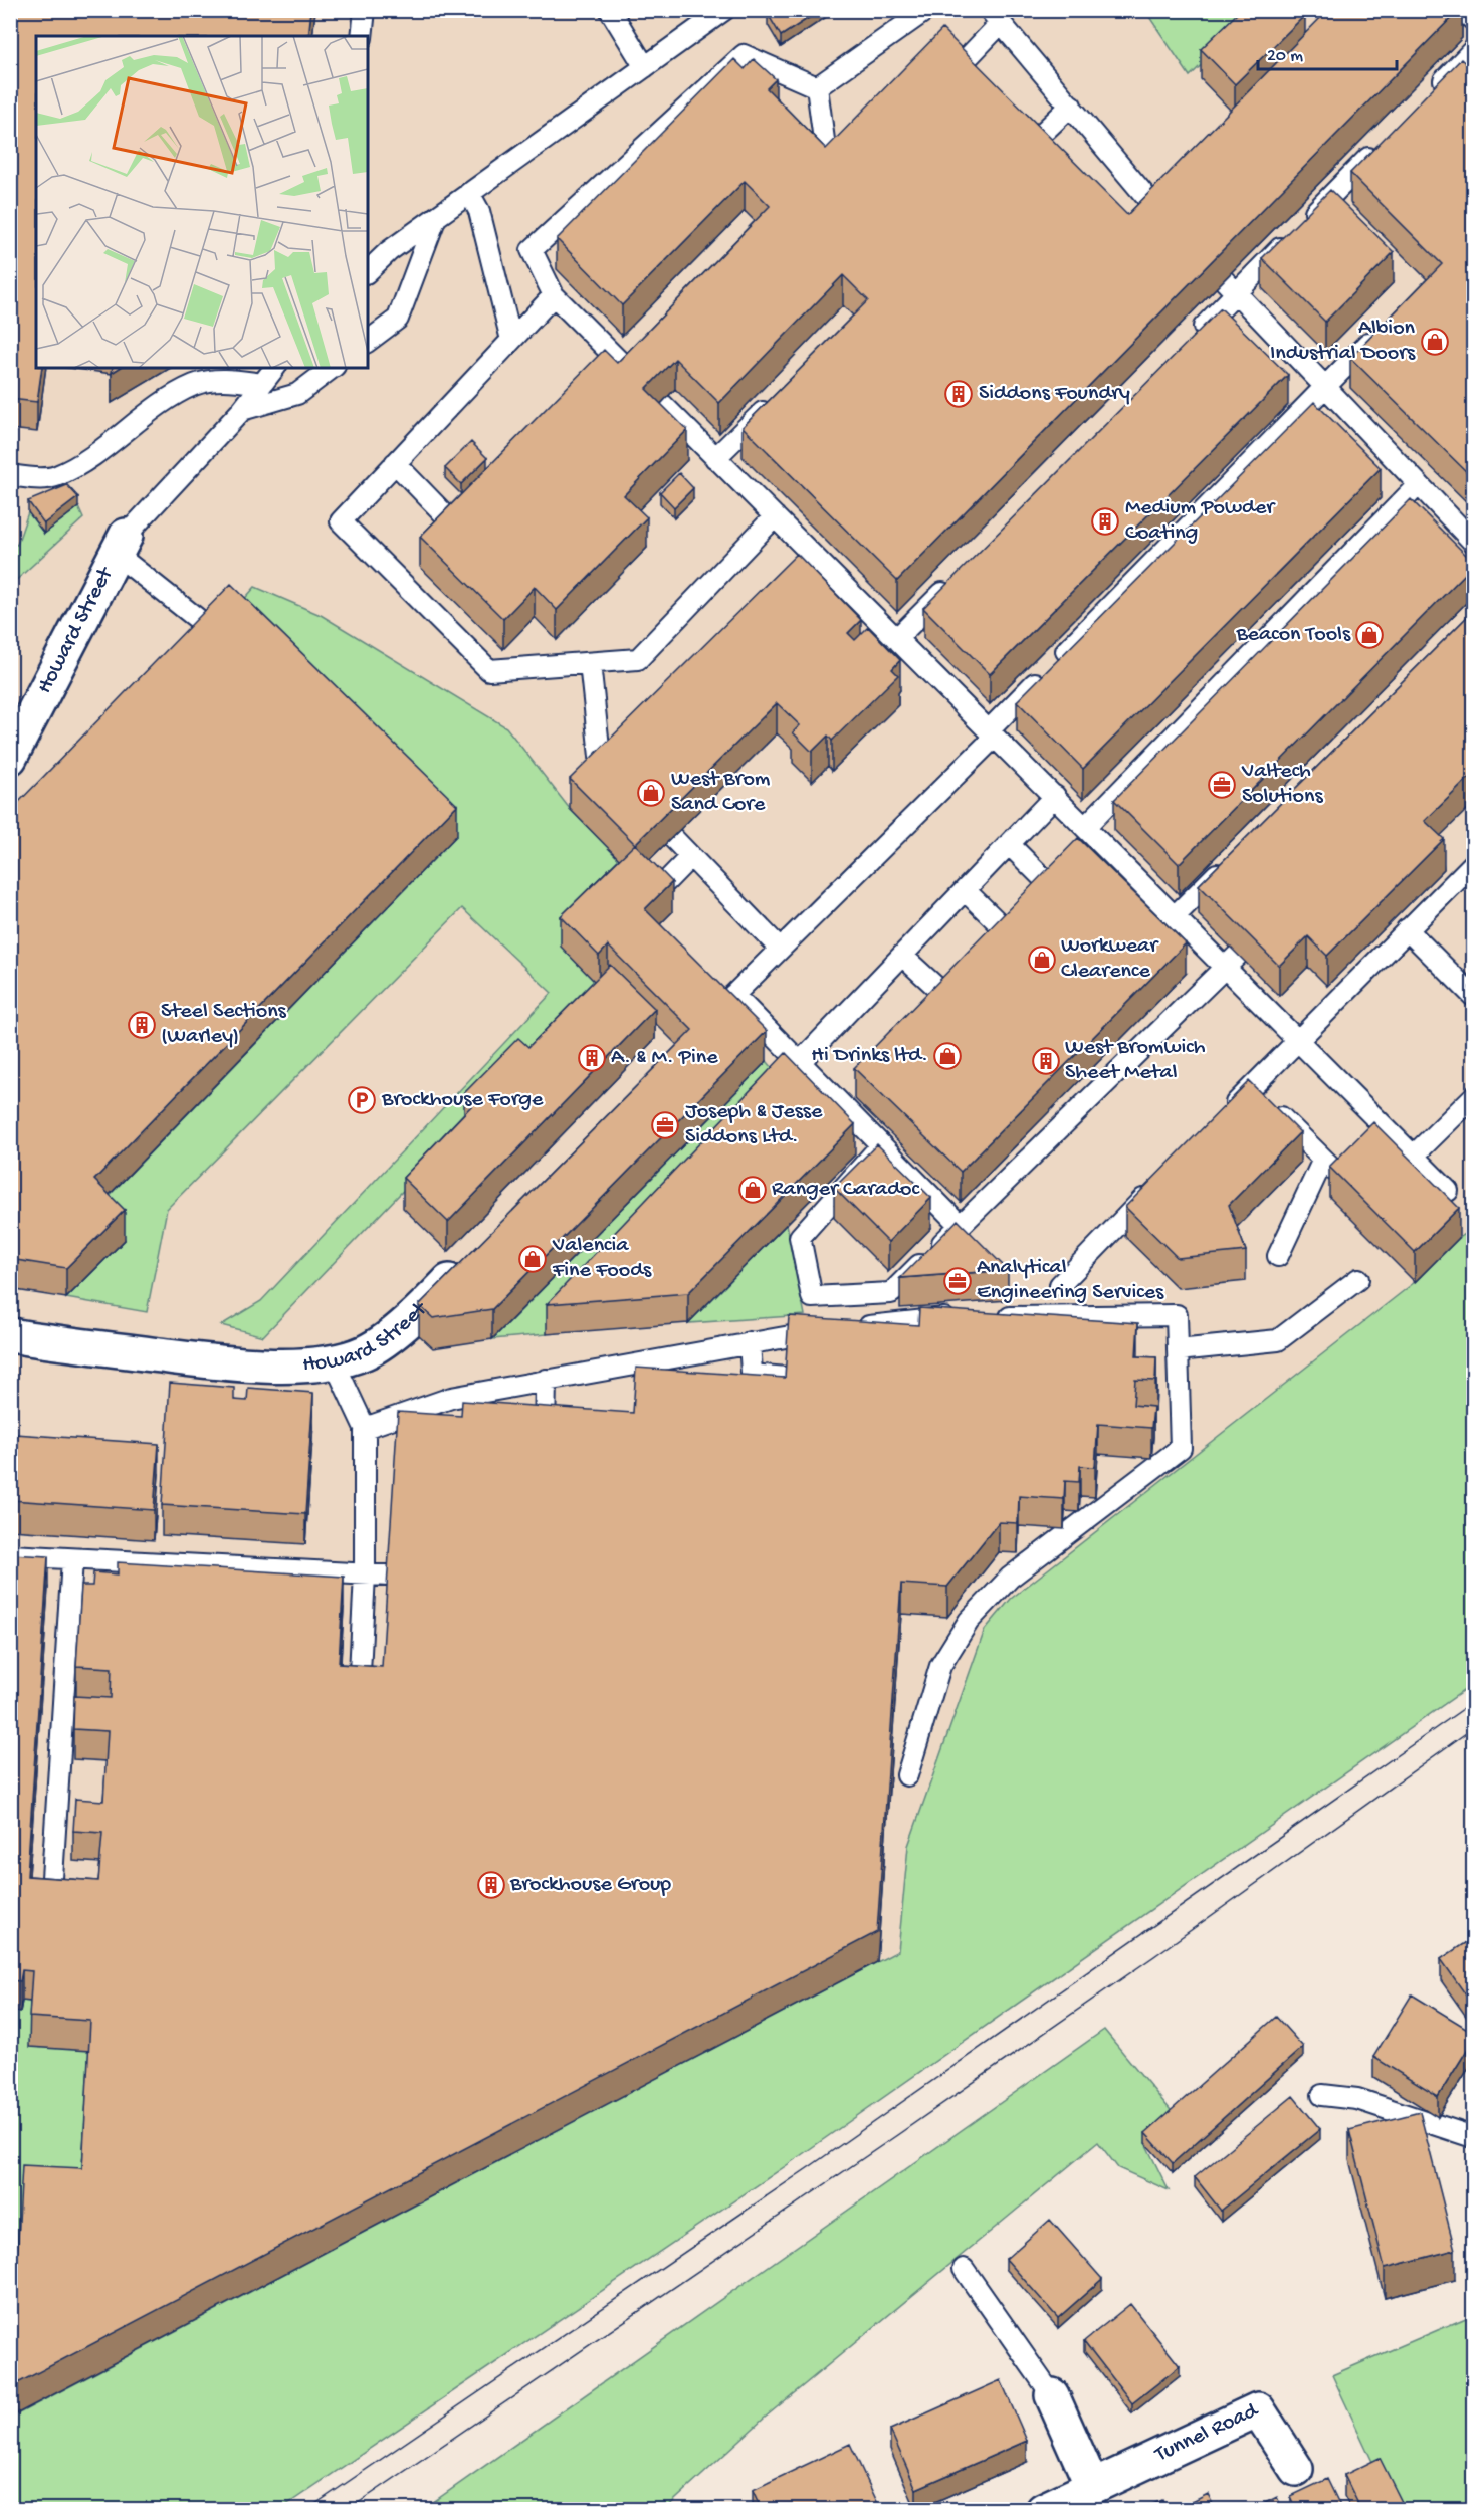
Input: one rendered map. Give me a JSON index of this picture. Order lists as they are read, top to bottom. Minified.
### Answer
{"streets":{"street":["Howard Street","Tunnel Road"]},"places":{"shop":["Albion Industrial Doors","Beacon Tools","West Brom Sand Core","Workwear Clearence","Hi Drinks ltd.","Ranger Caradoc","Valencia Fine Foods"],"building":["Siddons Foundry","Medium Powder Coating","Steel Sections (Warley)","A. & M. Pine","West Bromwich Sheet Metal","Brockhouse Group"],"office":["Valtech Solutions","Joseph & Jesse Siddons Ltd.","Analytical Engineering Services"],"parking":["Brockhouse Forge"]},"scale_bar":"20 m"}
